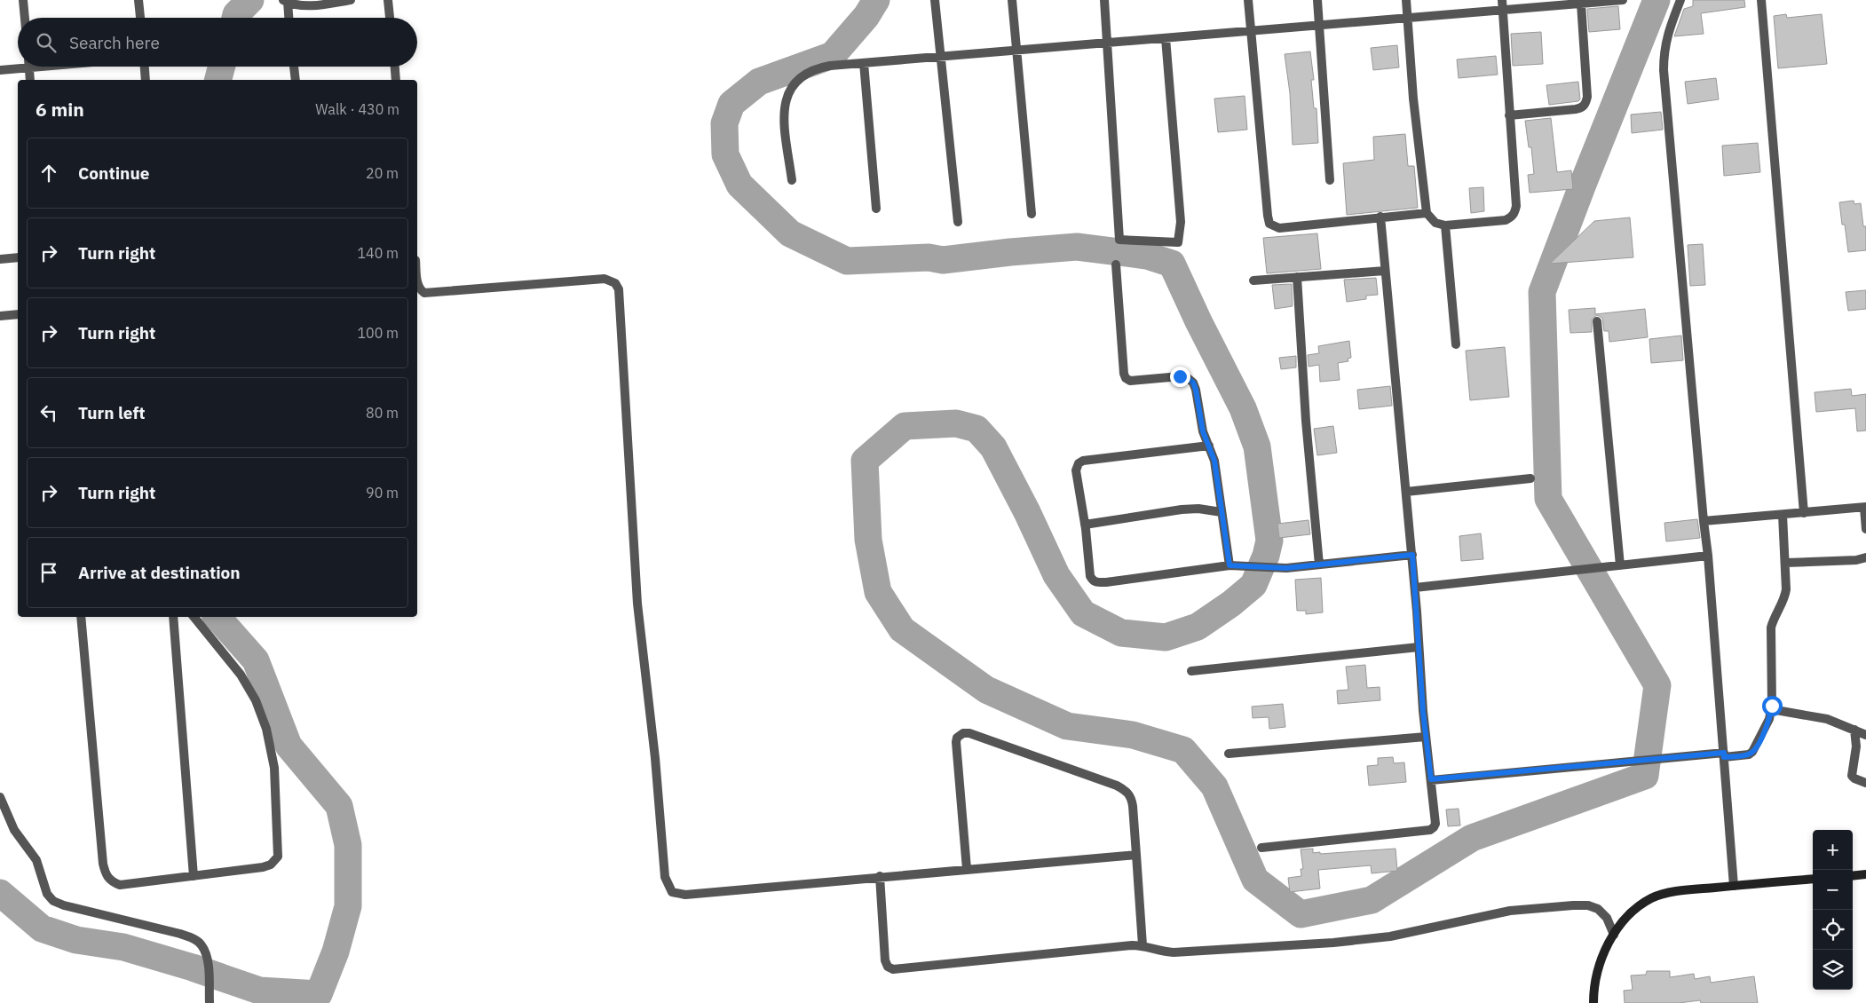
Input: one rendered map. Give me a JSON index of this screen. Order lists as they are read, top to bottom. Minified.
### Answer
{"page":{"search":"Search here","heading":["6 min","Walk · 430 m"],"list":[["Continue","20 m"],["Turn right","140 m"],["Turn right","100 m"],["Turn left","80 m"],["Turn right","90 m"],"Arrive at destination"],"map_buttons":["+","−"]}}
